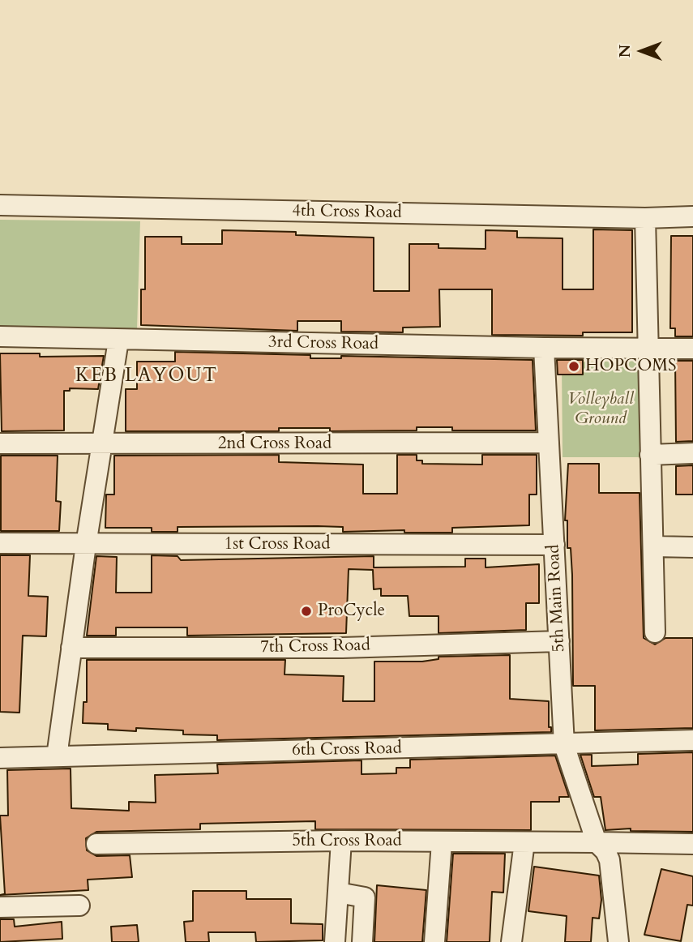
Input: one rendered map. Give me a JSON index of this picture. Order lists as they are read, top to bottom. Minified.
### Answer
{"streets":{"street":["4th Cross Road","3rd Cross Road","2nd Cross Road","1st Cross Road","5th Main Road","7th Cross Road","6th Cross Road","5th Cross Road"]},"crossings":[["3rd Cross Road","5th Main Road"],["2nd Cross Road","5th Main Road"],["1st Cross Road","5th Main Road"],["5th Main Road","7th Cross Road"],["5th Main Road","6th Cross Road"],["5th Main Road","5th Cross Road"]],"districts":["KEB LAYOUT"],"parks":["Volleyball Ground"],"places":["HOPCOMS","ProCycle"],"north":"left"}
